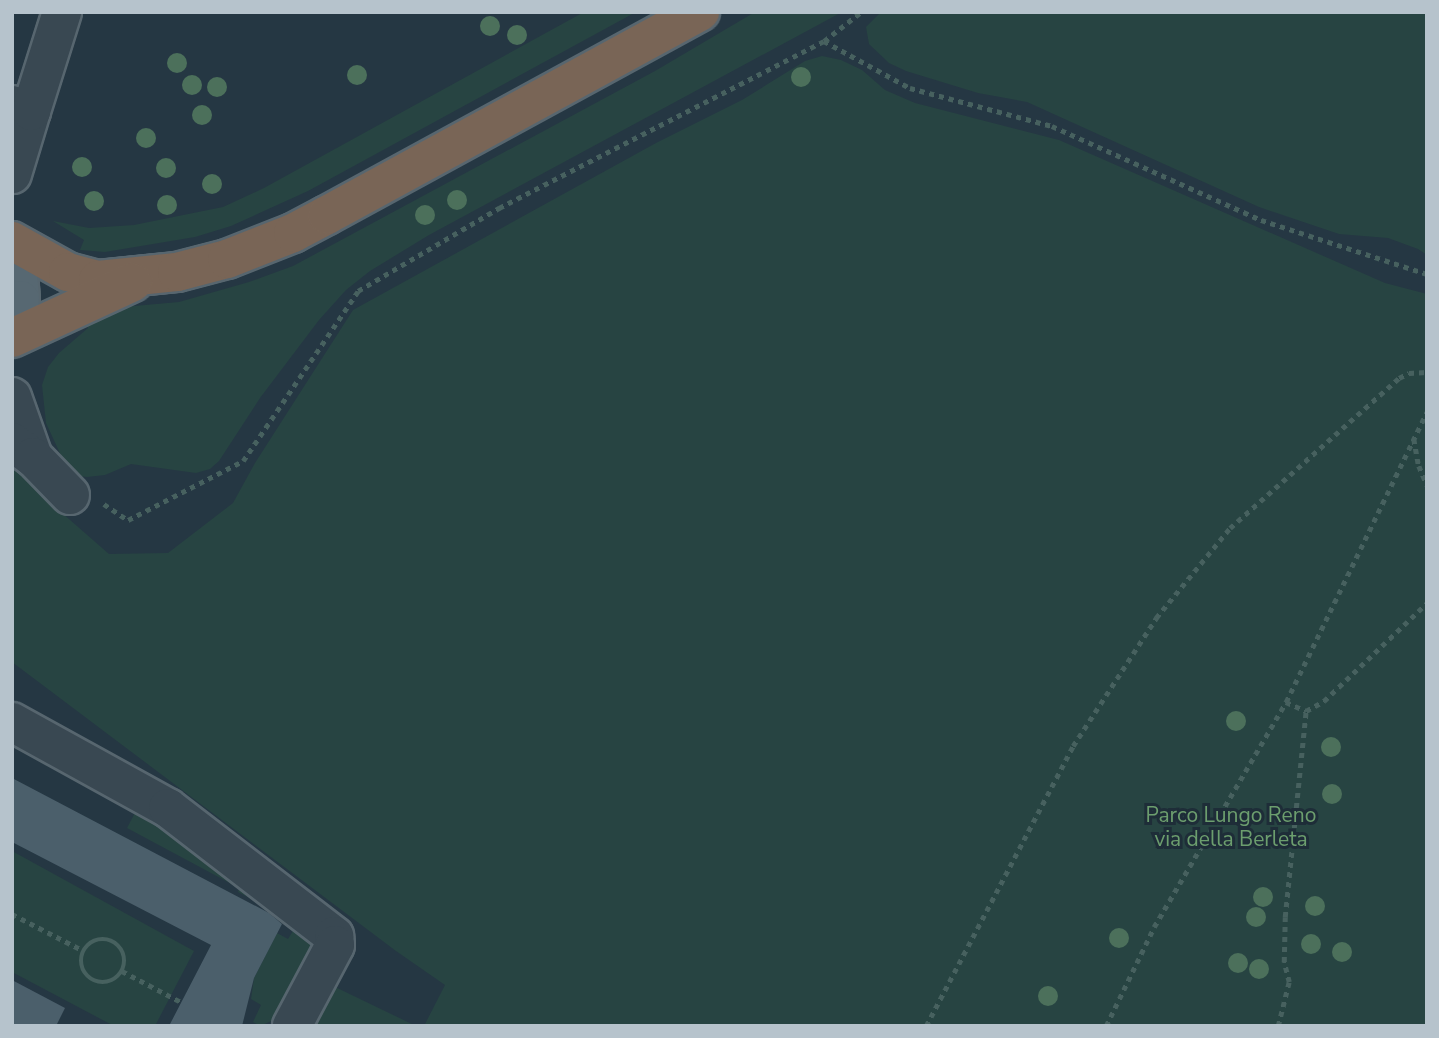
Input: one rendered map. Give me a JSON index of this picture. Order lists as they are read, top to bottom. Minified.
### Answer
{"parks":["Parco Lungo Reno via della Berleta"]}
